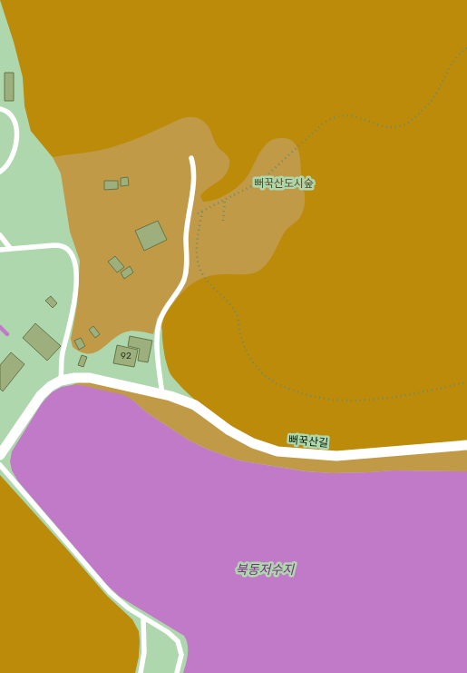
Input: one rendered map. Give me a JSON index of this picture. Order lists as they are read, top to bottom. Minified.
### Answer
{"streets":{"street":["뻐꾹산길"]},"water":["북동저수지"],"parks":["뻐꾹산도시숲"],"house_numbers":["92"]}
